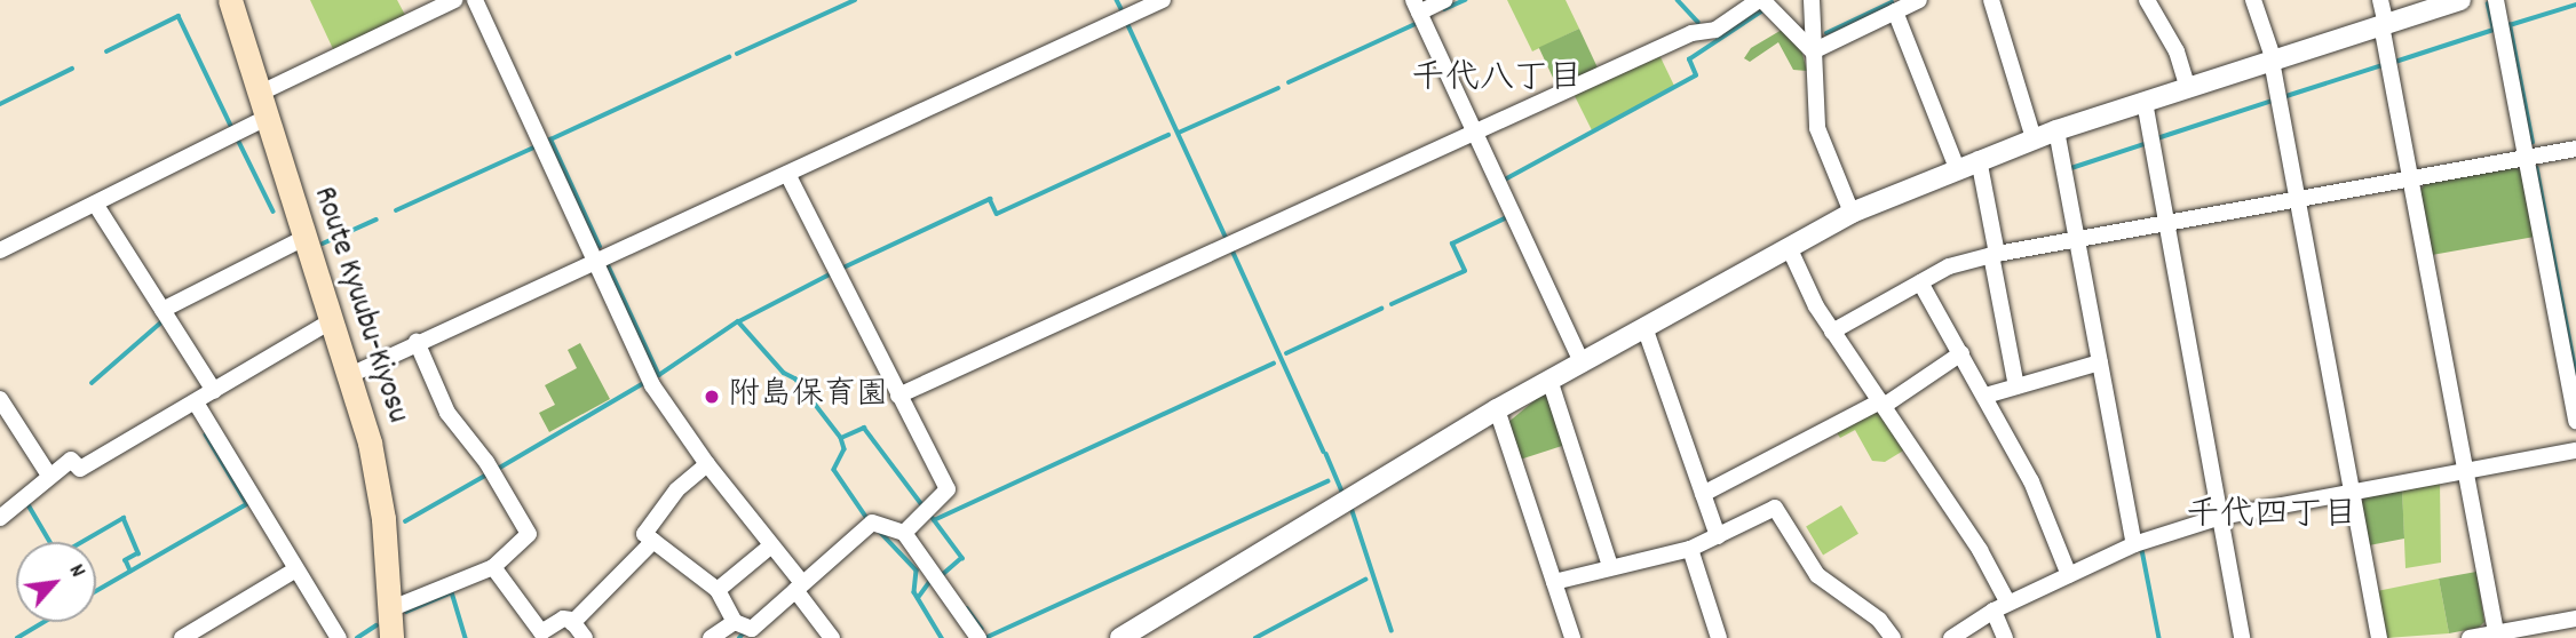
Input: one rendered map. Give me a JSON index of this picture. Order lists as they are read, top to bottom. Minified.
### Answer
{"streets":{"main road":["Route Kyuubu-Kiyosu"]},"districts":["千代八丁目","千代四丁目"],"places":["附島保育園"],"north":"top right"}
